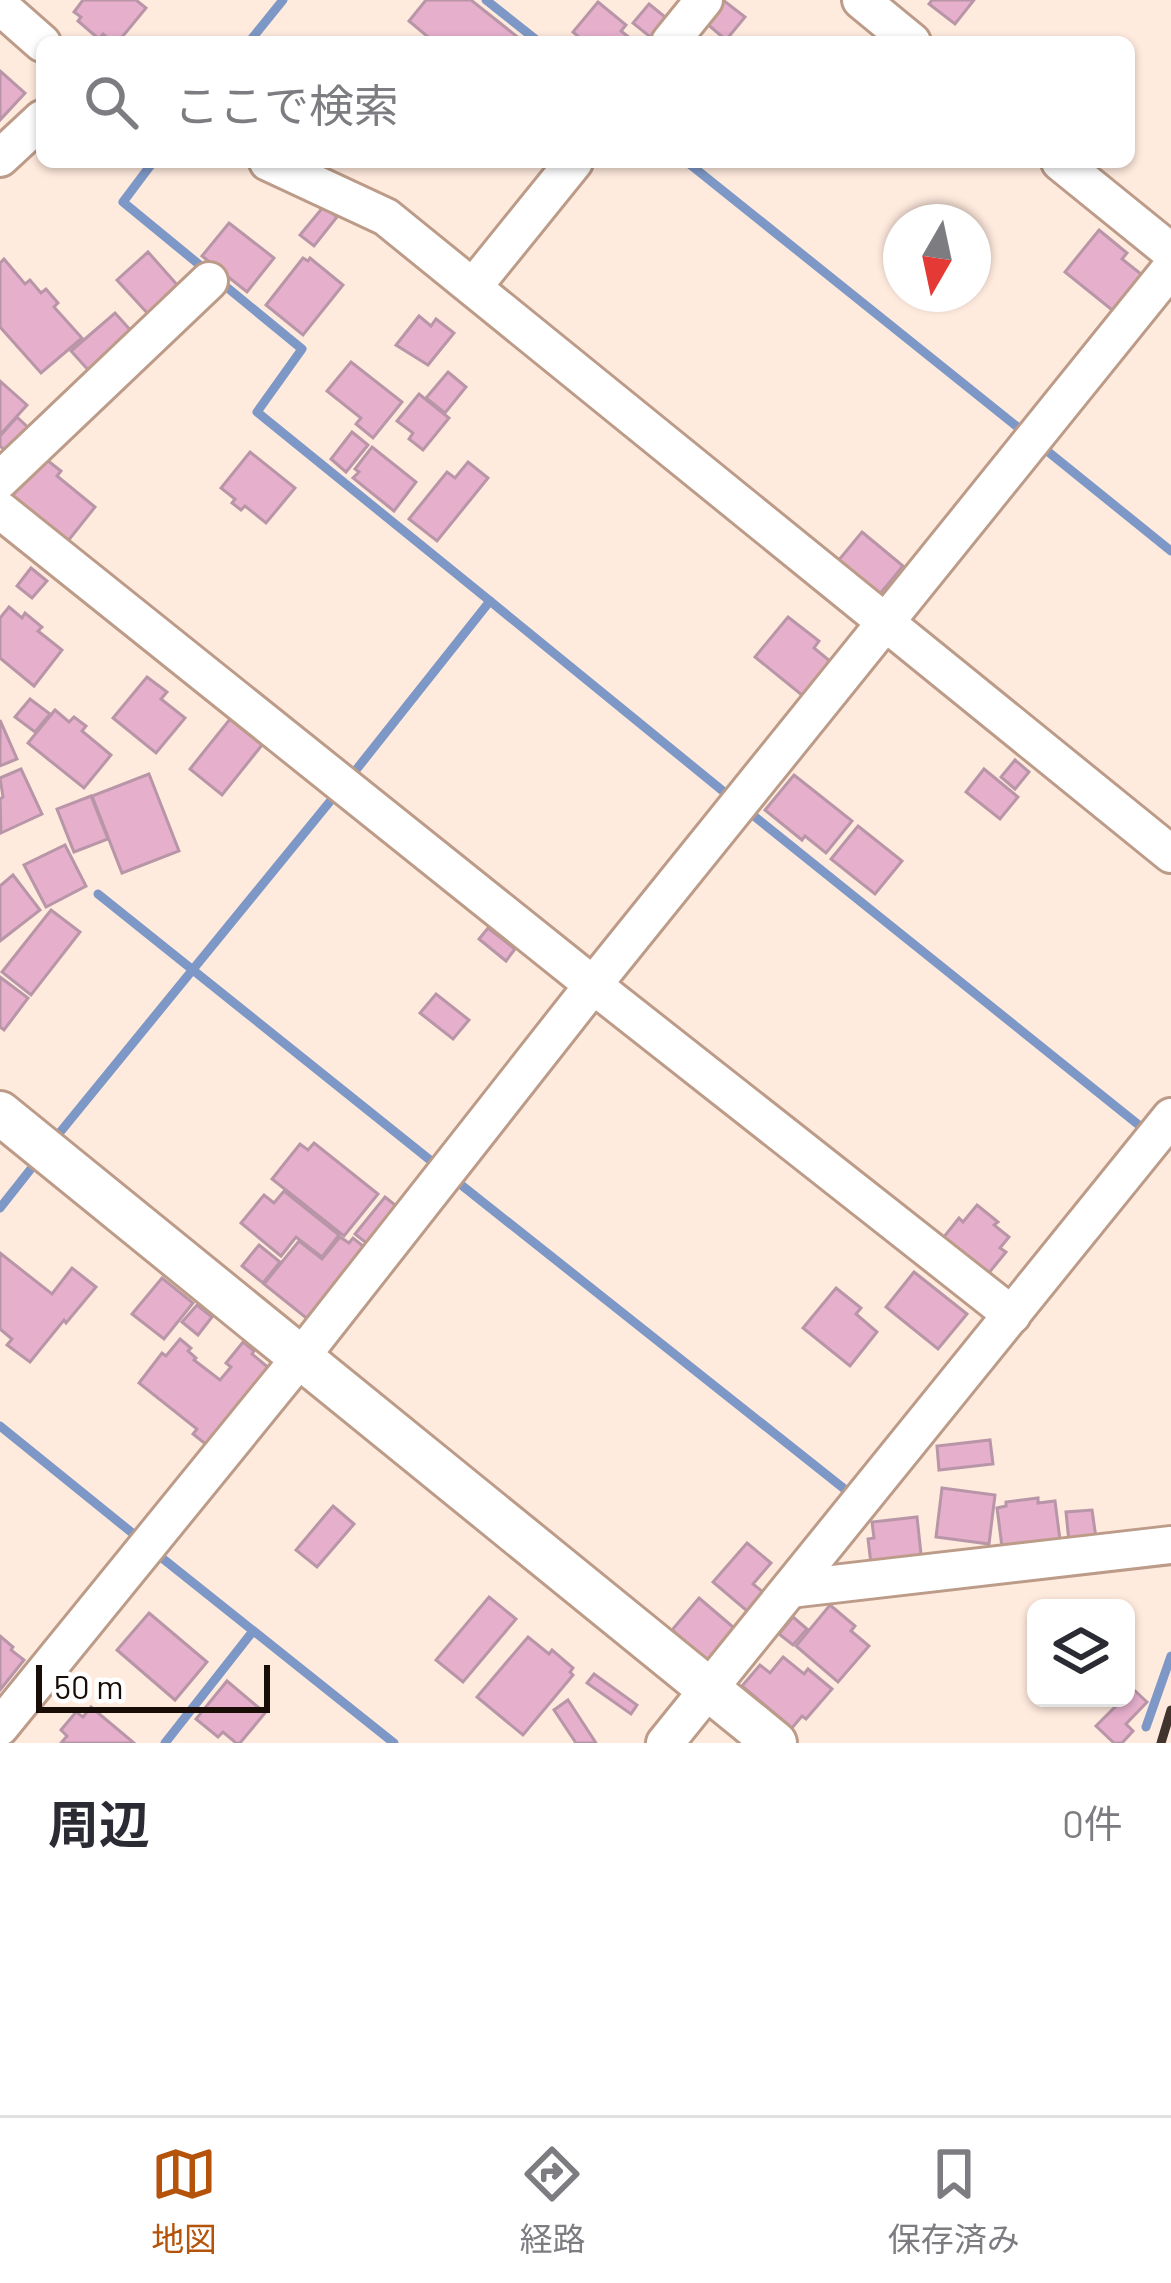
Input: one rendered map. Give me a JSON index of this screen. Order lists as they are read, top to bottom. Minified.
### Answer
{"scale_bar":"50 m","north":"bottom","page":{"search":"ここで検索","scale":"50 m","heading":["周辺","0件"],"nav":["地図","経路","保存済み"]}}
